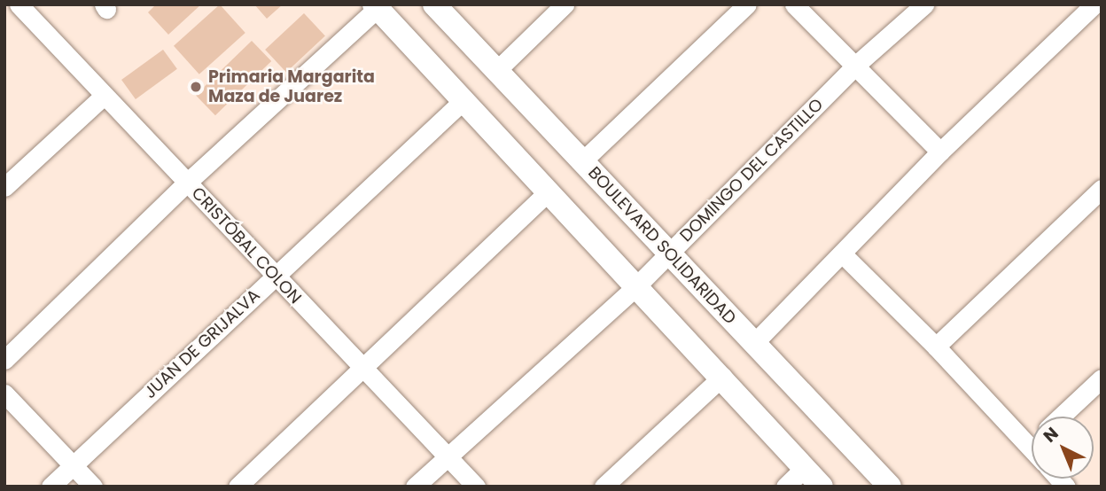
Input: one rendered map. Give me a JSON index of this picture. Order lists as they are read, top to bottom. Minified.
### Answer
{"streets":{"main road":["BOULEVARD SOLIDARIDAD"],"street":["DOMINGO DEL CASTILLO","CRISTÓBAL COLON","JUAN DE GRIJALVA"]},"crossings":[["DOMINGO DEL CASTILLO","CRISTÓBAL COLON"],["DOMINGO DEL CASTILLO","BOULEVARD SOLIDARIDAD"],["CRISTÓBAL COLON","JUAN DE GRIJALVA"]],"places":["Primaria Margarita Maza de Juarez"],"north":"top left"}
